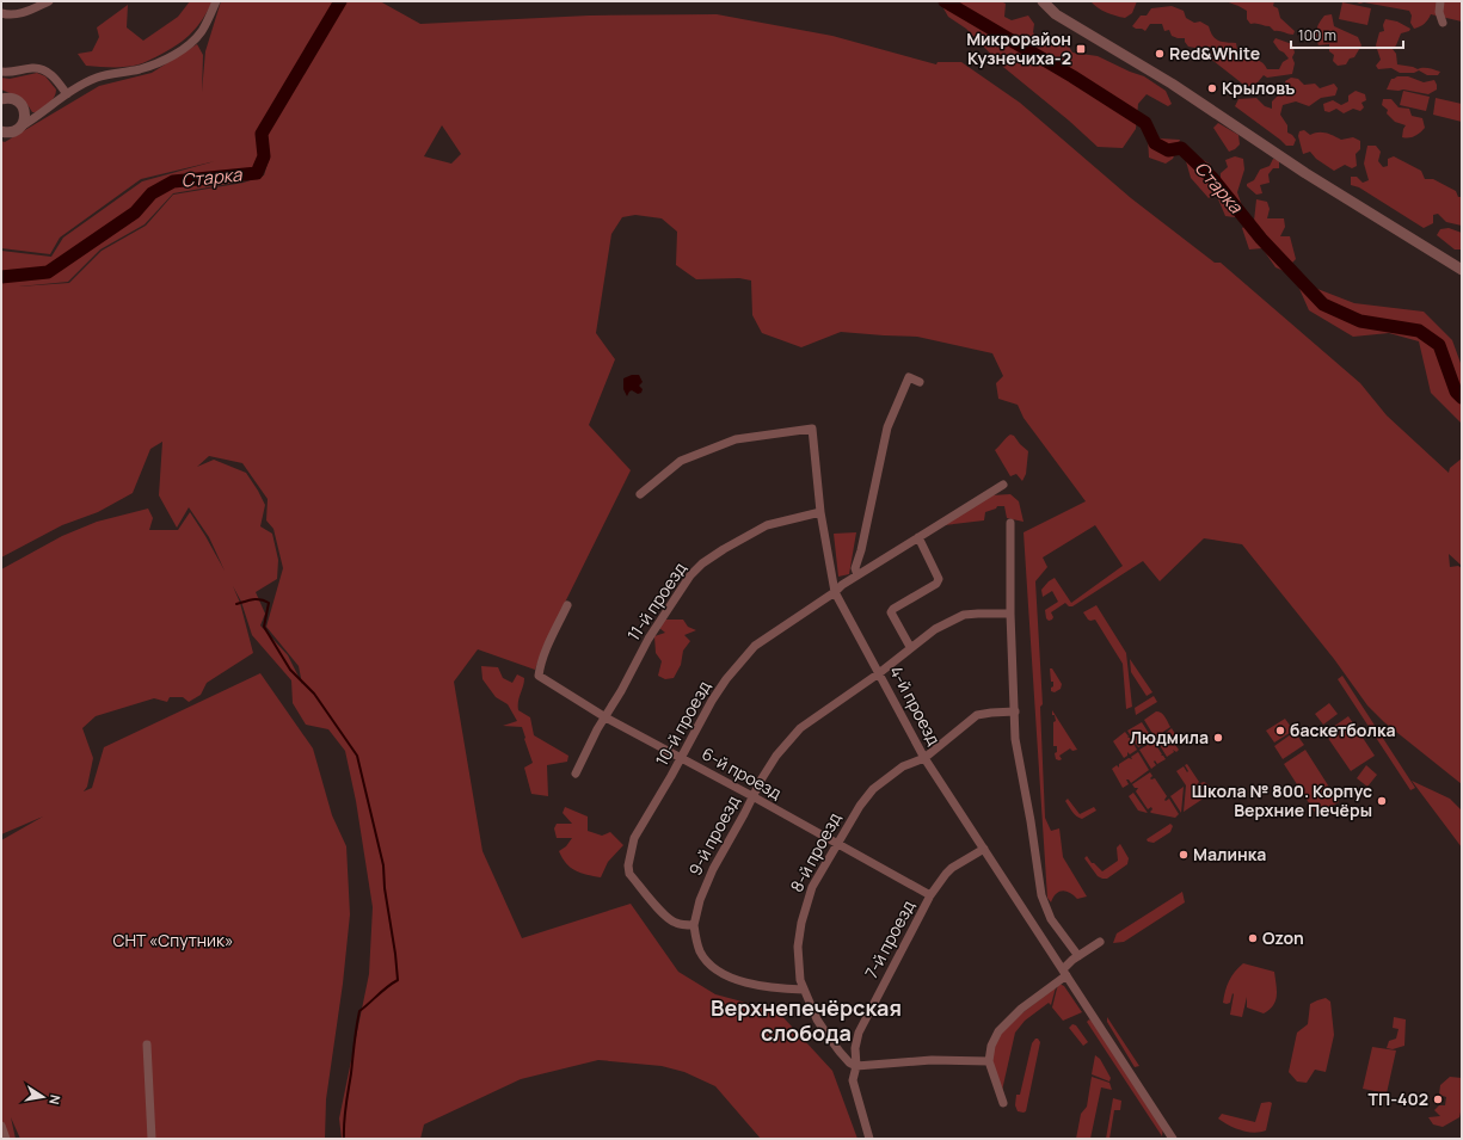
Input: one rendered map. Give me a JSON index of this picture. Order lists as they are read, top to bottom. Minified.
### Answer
{"streets":{"street":["11-й проезд","4-й проезд","10-й проезд","6-й проезд","9-й проезд","8-й проезд","7-й проезд"]},"crossings":[["11-й проезд","4-й проезд"],["11-й проезд","6-й проезд"],["4-й проезд","10-й проезд"],["4-й проезд","9-й проезд"],["4-й проезд","8-й проезд"],["4-й проезд","7-й проезд"],["10-й проезд","6-й проезд"],["10-й проезд","9-й проезд"],["6-й проезд","9-й проезд"],["6-й проезд","8-й проезд"],["6-й проезд","7-й проезд"],["8-й проезд","7-й проезд"]],"districts":["Верхнепечёрская слобода"],"water":["Старка"],"parks":["СНТ «Спутник»"],"places":{"transit":["Микрорайон Кузнечиха-2"],"other":["Red&White","Крыловъ","баскетболка","Людмила","Школа № 800. Корпус Верхние Печёры","Малинка","Ozon","ТП-402"]},"scale_bar":"100 m","north":"right"}
